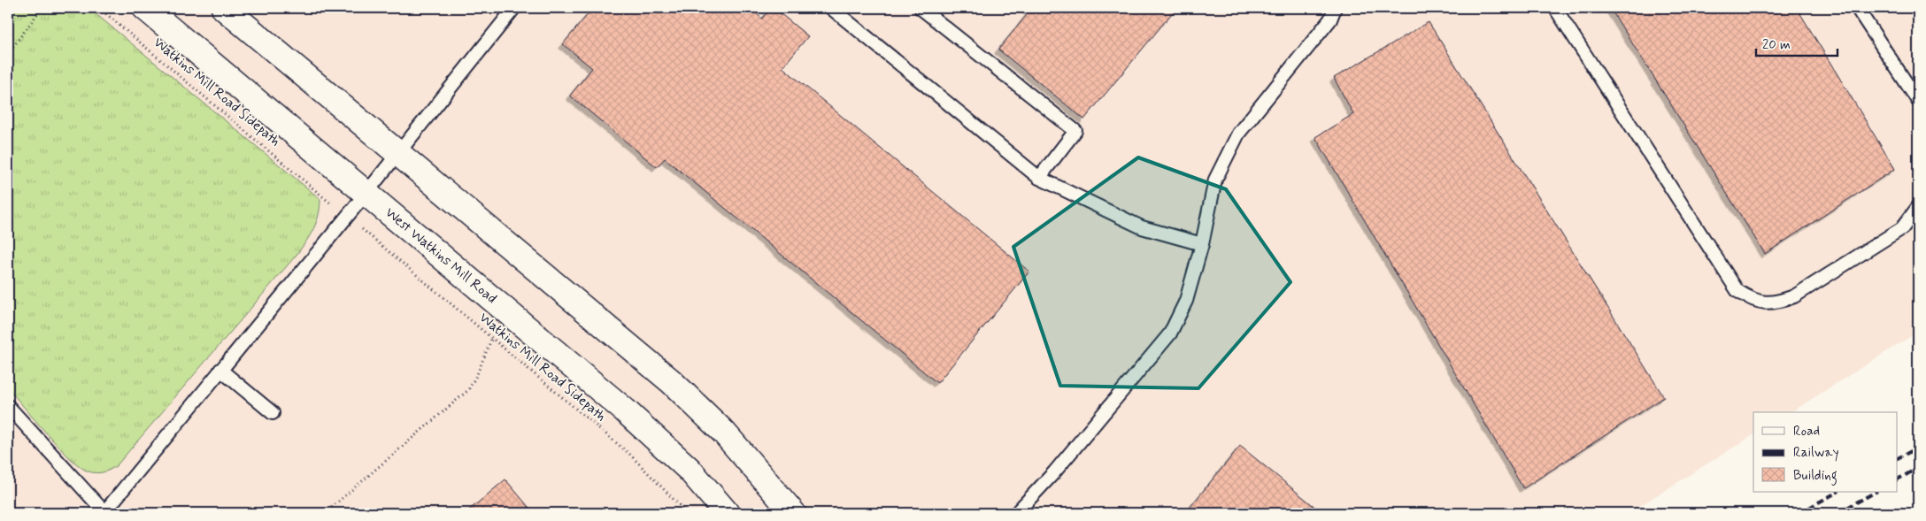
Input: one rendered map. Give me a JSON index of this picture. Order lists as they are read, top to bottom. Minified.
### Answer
{"streets":{"main road":["West Watkins Mill Road"],"path":["Watkins Mill Road Sidepath"]},"legend":["Road","Railway","Building"],"scale_bar":"20 m"}
